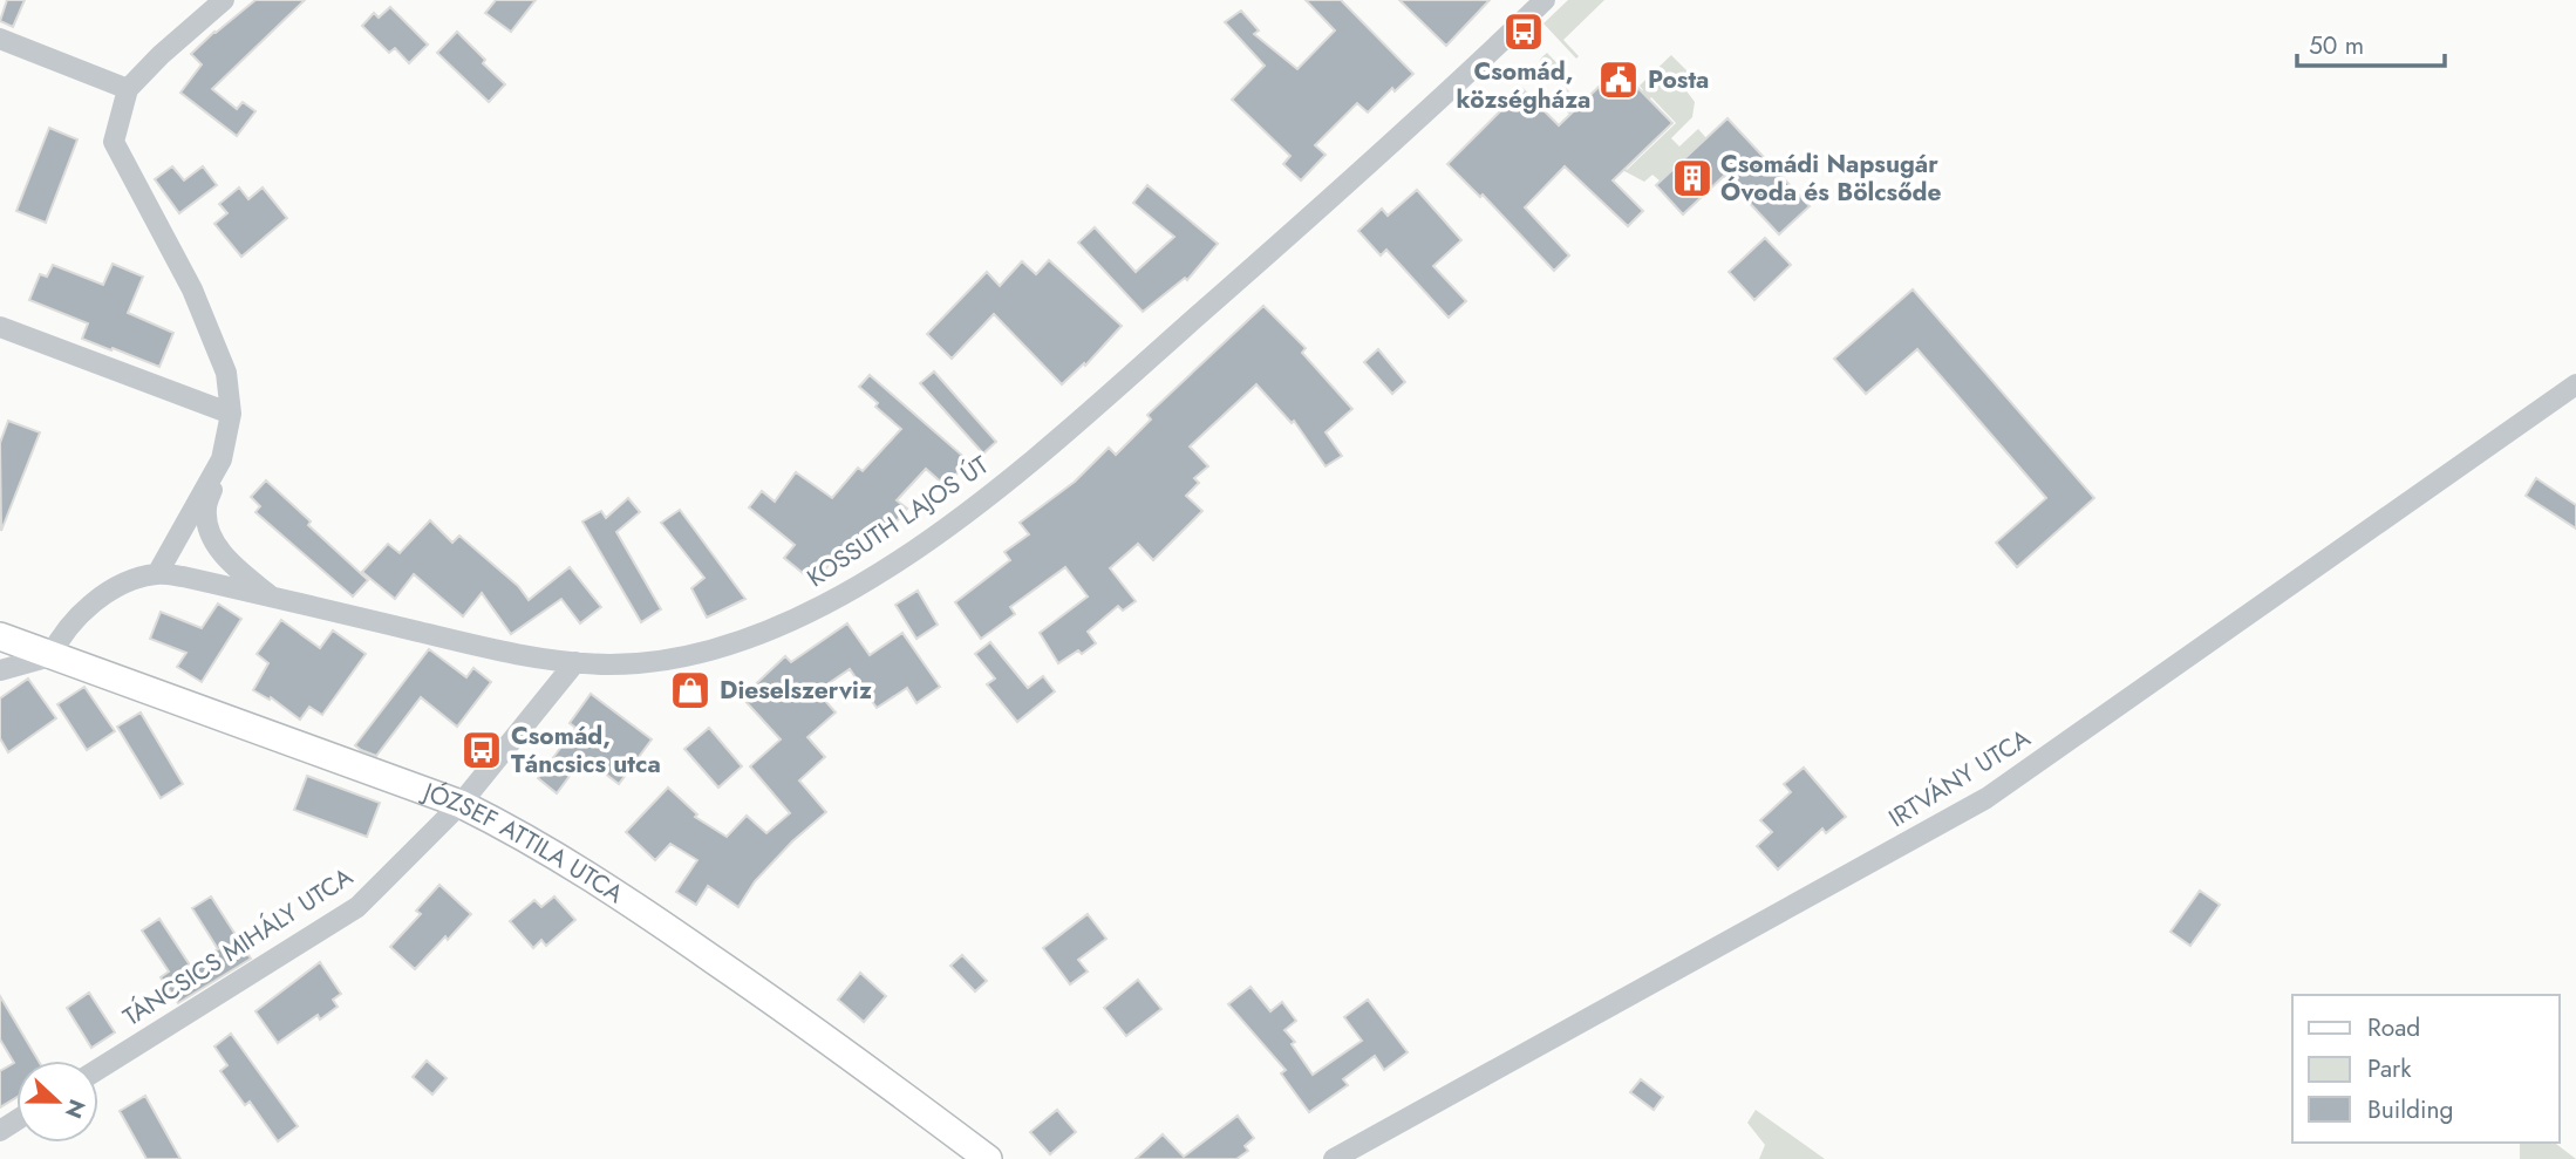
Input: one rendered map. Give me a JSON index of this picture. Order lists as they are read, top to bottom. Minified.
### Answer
{"streets":{"main road":["JÓZSEF ATTILA UTCA"],"street":["KOSSUTH LAJOS ÚT","IRTVÁNY UTCA","TÁNCSICS MIHÁLY UTCA"]},"crossings":[["KOSSUTH LAJOS ÚT","JÓZSEF ATTILA UTCA"],["KOSSUTH LAJOS ÚT","TÁNCSICS MIHÁLY UTCA"],["JÓZSEF ATTILA UTCA","TÁNCSICS MIHÁLY UTCA"]],"places":{"bus stop":["Csomád, községháza","Csomád, Táncsics utca"],"public building":["Posta"],"building":["Csomádi Napsugár Óvoda és Bölcsőde"],"shop":["Dieselszerviz"]},"legend":["Road","Park","Building"],"scale_bar":"50 m","north":"right"}
